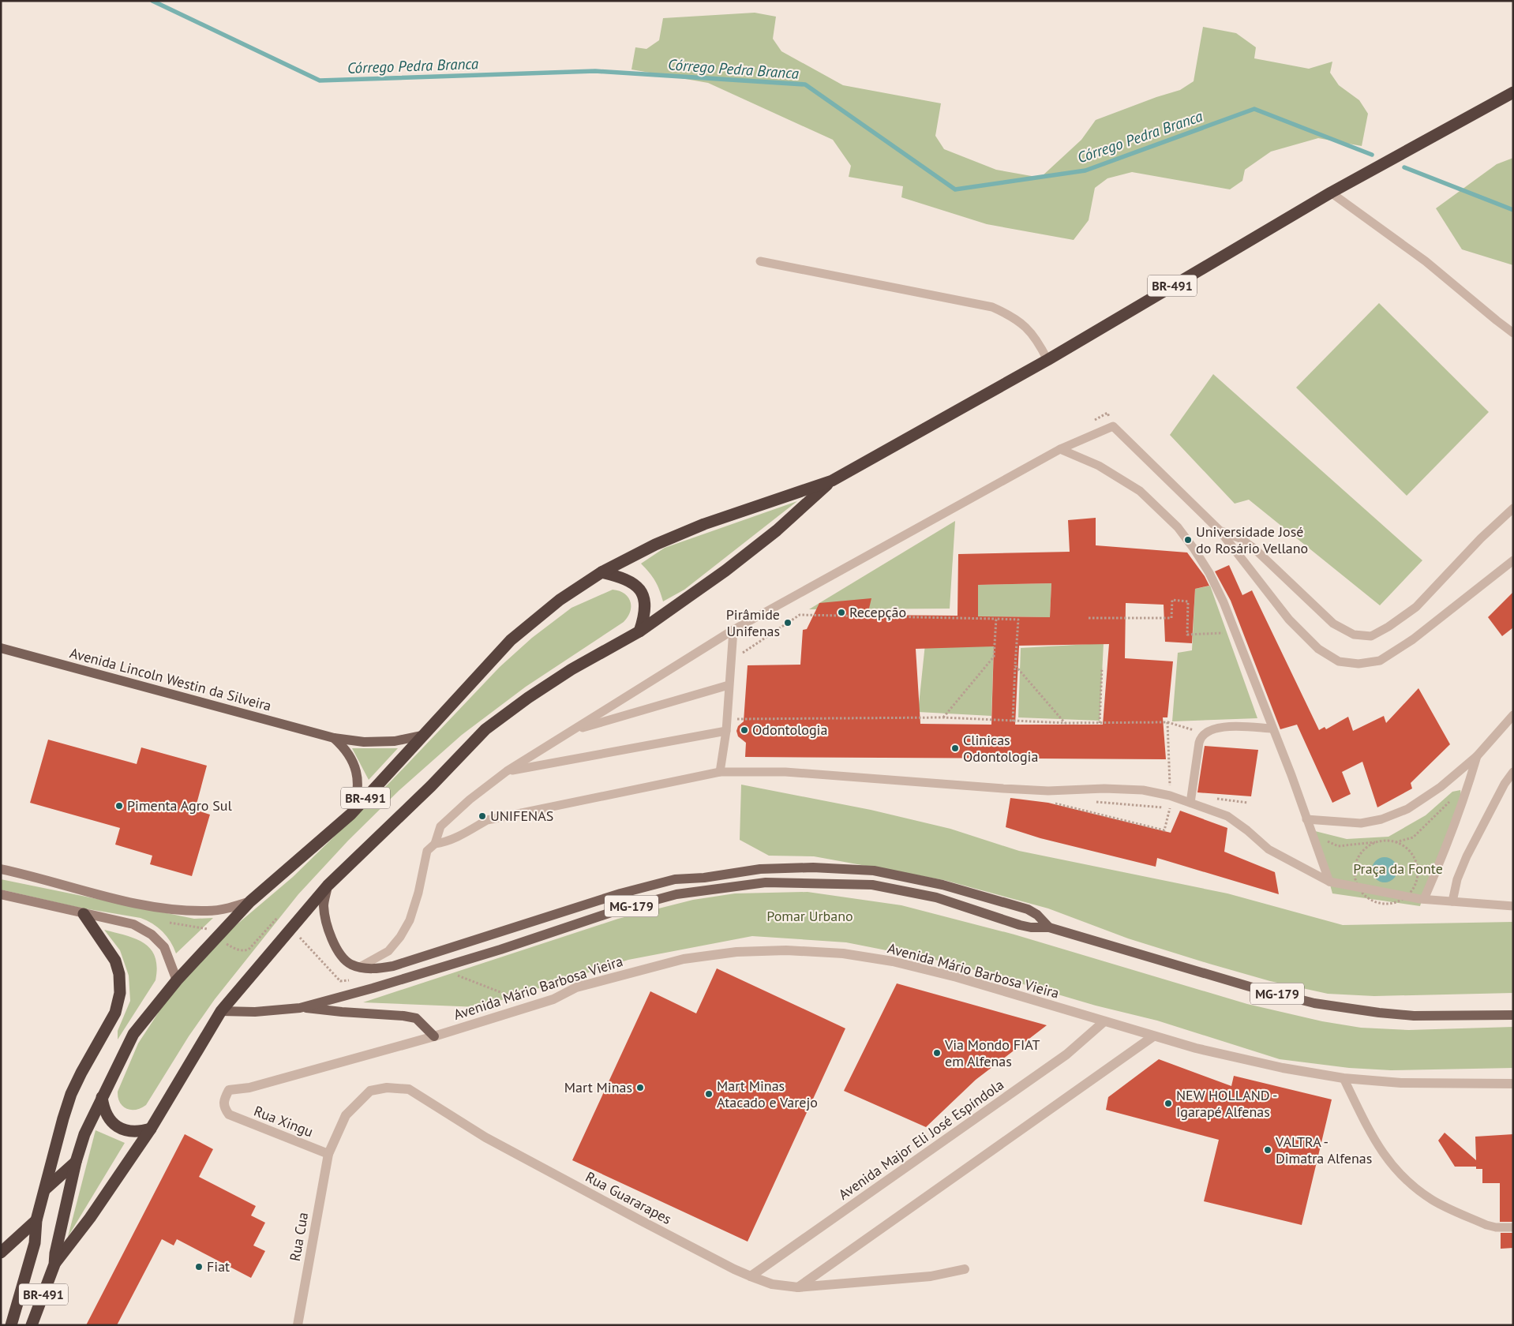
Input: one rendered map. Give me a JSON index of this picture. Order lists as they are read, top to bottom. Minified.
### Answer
{"streets":{"highway":["BR-491"],"main road":["Avenida Lincoln Westin da Silveira","MG-179"],"street":["Avenida Mário Barbosa Vieira","Rua Xingu","Avenida Major Eli José Espíndola","Rua Guararapes","Rua Cua"]},"crossings":[["BR-491","Avenida Lincoln Westin da Silveira"],["BR-491","MG-179"],["Avenida Mário Barbosa Vieira","Rua Xingu"],["Avenida Mário Barbosa Vieira","Avenida Major Eli José Espíndola"],["Rua Xingu","Rua Guararapes"],["Rua Xingu","Rua Cua"],["Avenida Major Eli José Espíndola","Rua Guararapes"],["Rua Guararapes","Rua Cua"]],"water":["Córrego Pedra Branca"],"parks":["Praça da Fonte","Pomar Urbano"],"places":["Universidade José do Rosário Vellano","Recepção","Pirâmide Unifenas","Odontologia","Clinicas Odontologia","Pimenta Agro Sul","UNIFENAS","Via Mondo FIAT em Alfenas","Mart Minas","Mart Minas Atacado e Varejo","NEW HOLLAND - Igarapé Alfenas","VALTRA - Dimatra Alfenas","Fiat"]}
